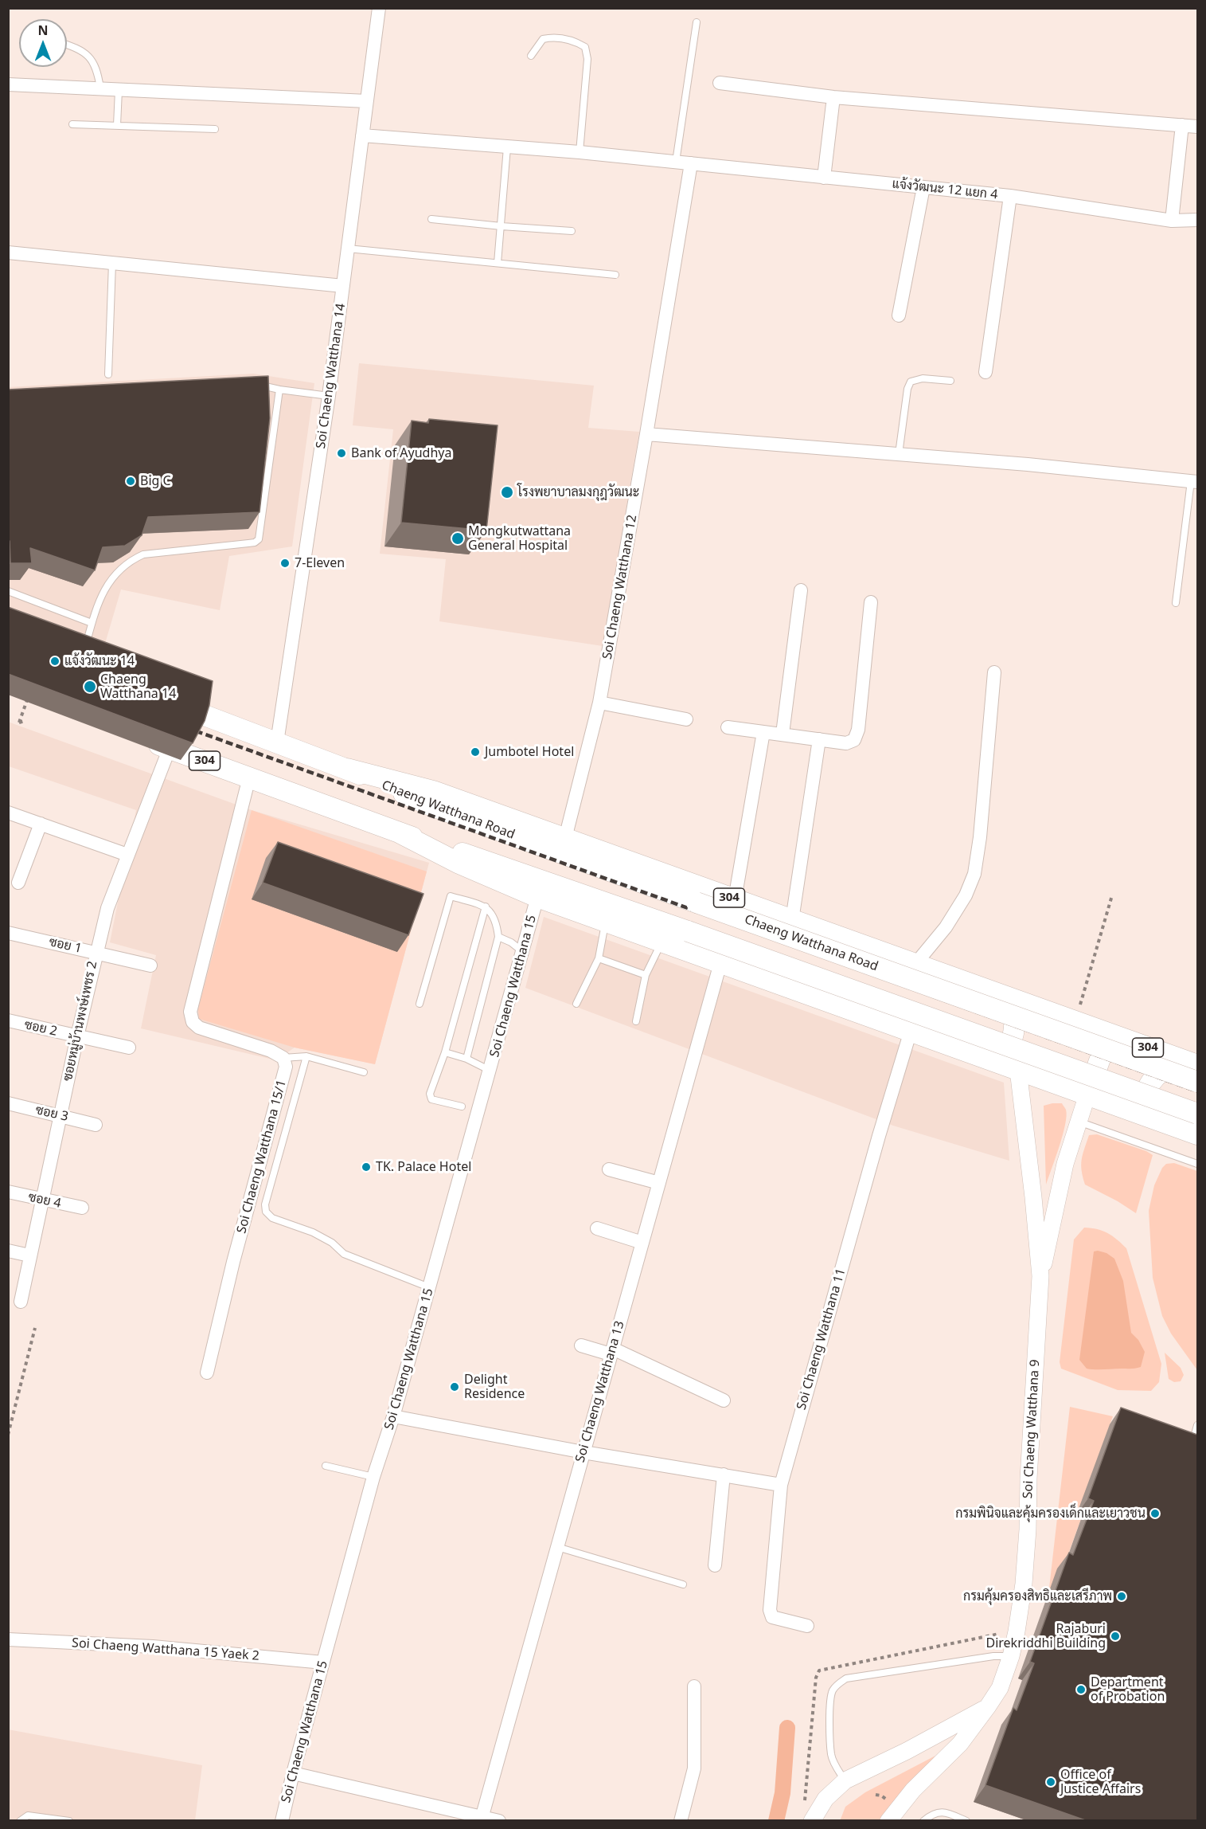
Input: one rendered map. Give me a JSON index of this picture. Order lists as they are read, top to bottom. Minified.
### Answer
{"streets":{"main road":["304","Chaeng Watthana Road"],"street":["แจ้งวัฒนะ 12 แยก 4","Soi Chaeng Watthana 14","Soi Chaeng Watthana 12","ซอย 1","Soi Chaeng Watthana 15","ซอยหมู่บ้านพงษ์เพชร 2","ซอย 2","ซอย 3","Soi Chaeng Watthana 15/1","ซอย 4","Soi Chaeng Watthana 11","Soi Chaeng Watthana 13","Soi Chaeng Watthana 9","Soi Chaeng Watthana 15 Yaek 2"]},"crossings":[["แจ้งวัฒนะ 12 แยก 4","Soi Chaeng Watthana 14"],["แจ้งวัฒนะ 12 แยก 4","Soi Chaeng Watthana 12"],["Soi Chaeng Watthana 14","Chaeng Watthana Road"],["Soi Chaeng Watthana 12","Chaeng Watthana Road"],["304","Soi Chaeng Watthana 15"],["304","ซอยหมู่บ้านพงษ์เพชร 2"],["304","Soi Chaeng Watthana 11"],["304","Soi Chaeng Watthana 13"],["304","Soi Chaeng Watthana 9"],["ซอย 1","ซอยหมู่บ้านพงษ์เพชร 2"],["Soi Chaeng Watthana 15","Soi Chaeng Watthana 15 Yaek 2"],["ซอยหมู่บ้านพงษ์เพชร 2","ซอย 2"],["ซอยหมู่บ้านพงษ์เพชร 2","ซอย 3"],["ซอยหมู่บ้านพงษ์เพชร 2","ซอย 4"]],"places":["Bank of Ayudhya","Big C","โรงพยาบาลมงกุฎวัฒนะ","Mongkutwattana General Hospital","7-Eleven","แจ้งวัฒนะ 14","Chaeng Watthana 14","Jumbotel Hotel","TK. Palace Hotel","Delight Residence","กรมพินิจและคุ้มครองเด็กและเยาวชน","กรมคุ้มครองสิทธิและเสรีภาพ","Rajaburi Direkriddhi Building","Department of Probation","Office of Justice Affairs"],"north":"top"}
